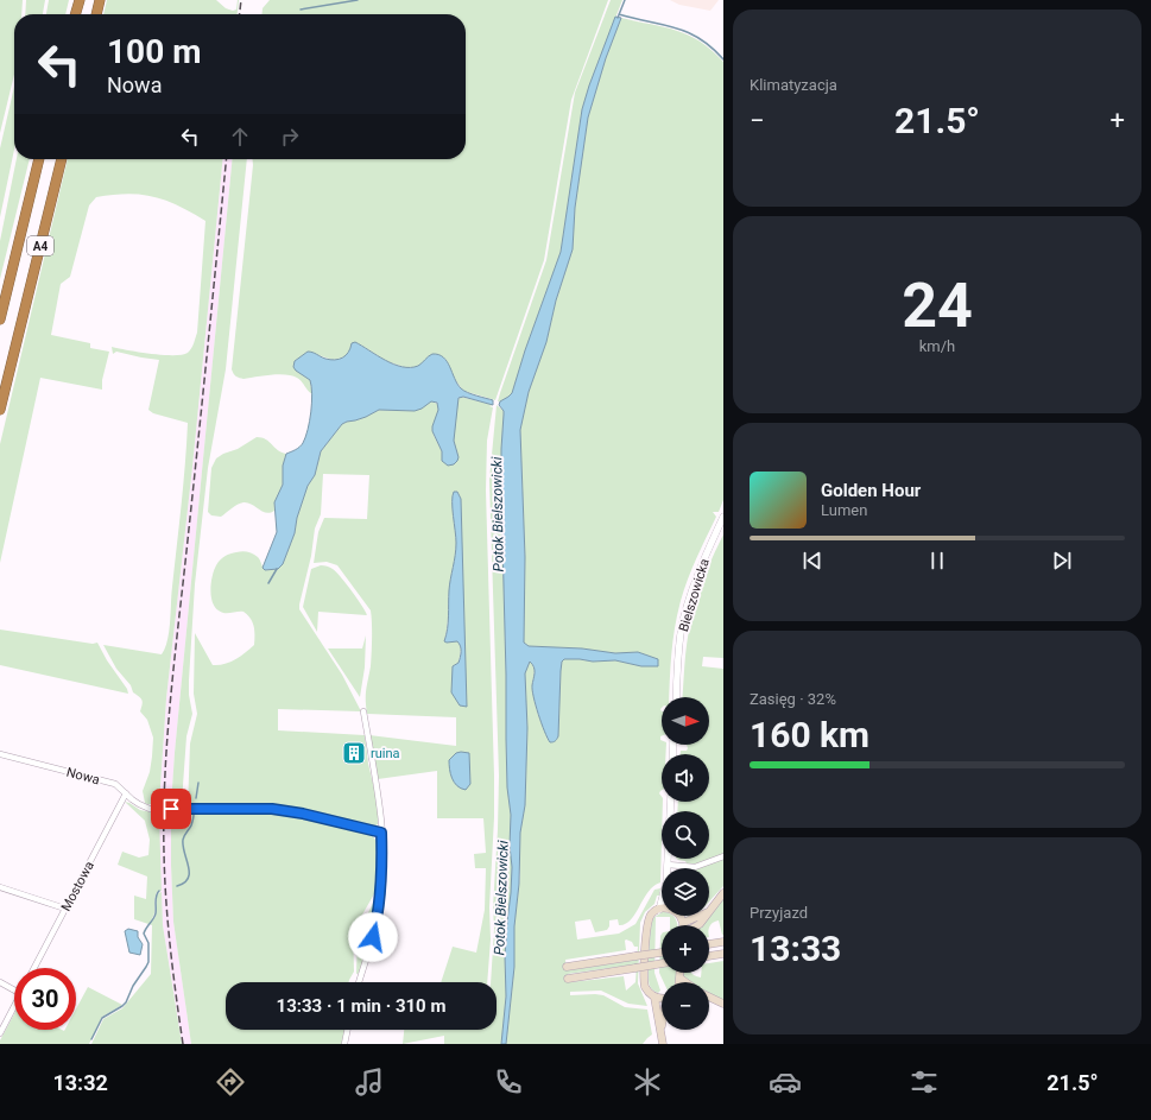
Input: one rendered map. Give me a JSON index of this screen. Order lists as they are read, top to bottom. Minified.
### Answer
{"streets":{"highway":["A4"],"street":["Bielszowicka","Nowa","Mostowa"]},"crossings":[["Nowa","Mostowa"]],"water":["Potok Bielszowicki"],"places":{"building":["ruina"]},"north":"right","page":{"tile":["Klimatyzacja",["24","km/h"],["Zasięg · 32%","160 km"],["Przyjazd","13:33"]],"turn":["100 m","Nowa"],"heat":["−","21.5°","+"],"song":["Golden Hour","Lumen"],"map_buttons":["+","−"],"limit":"30","trip":"13:33 · 1 min · 310 m","tabs":["13:32","21.5°"]}}
